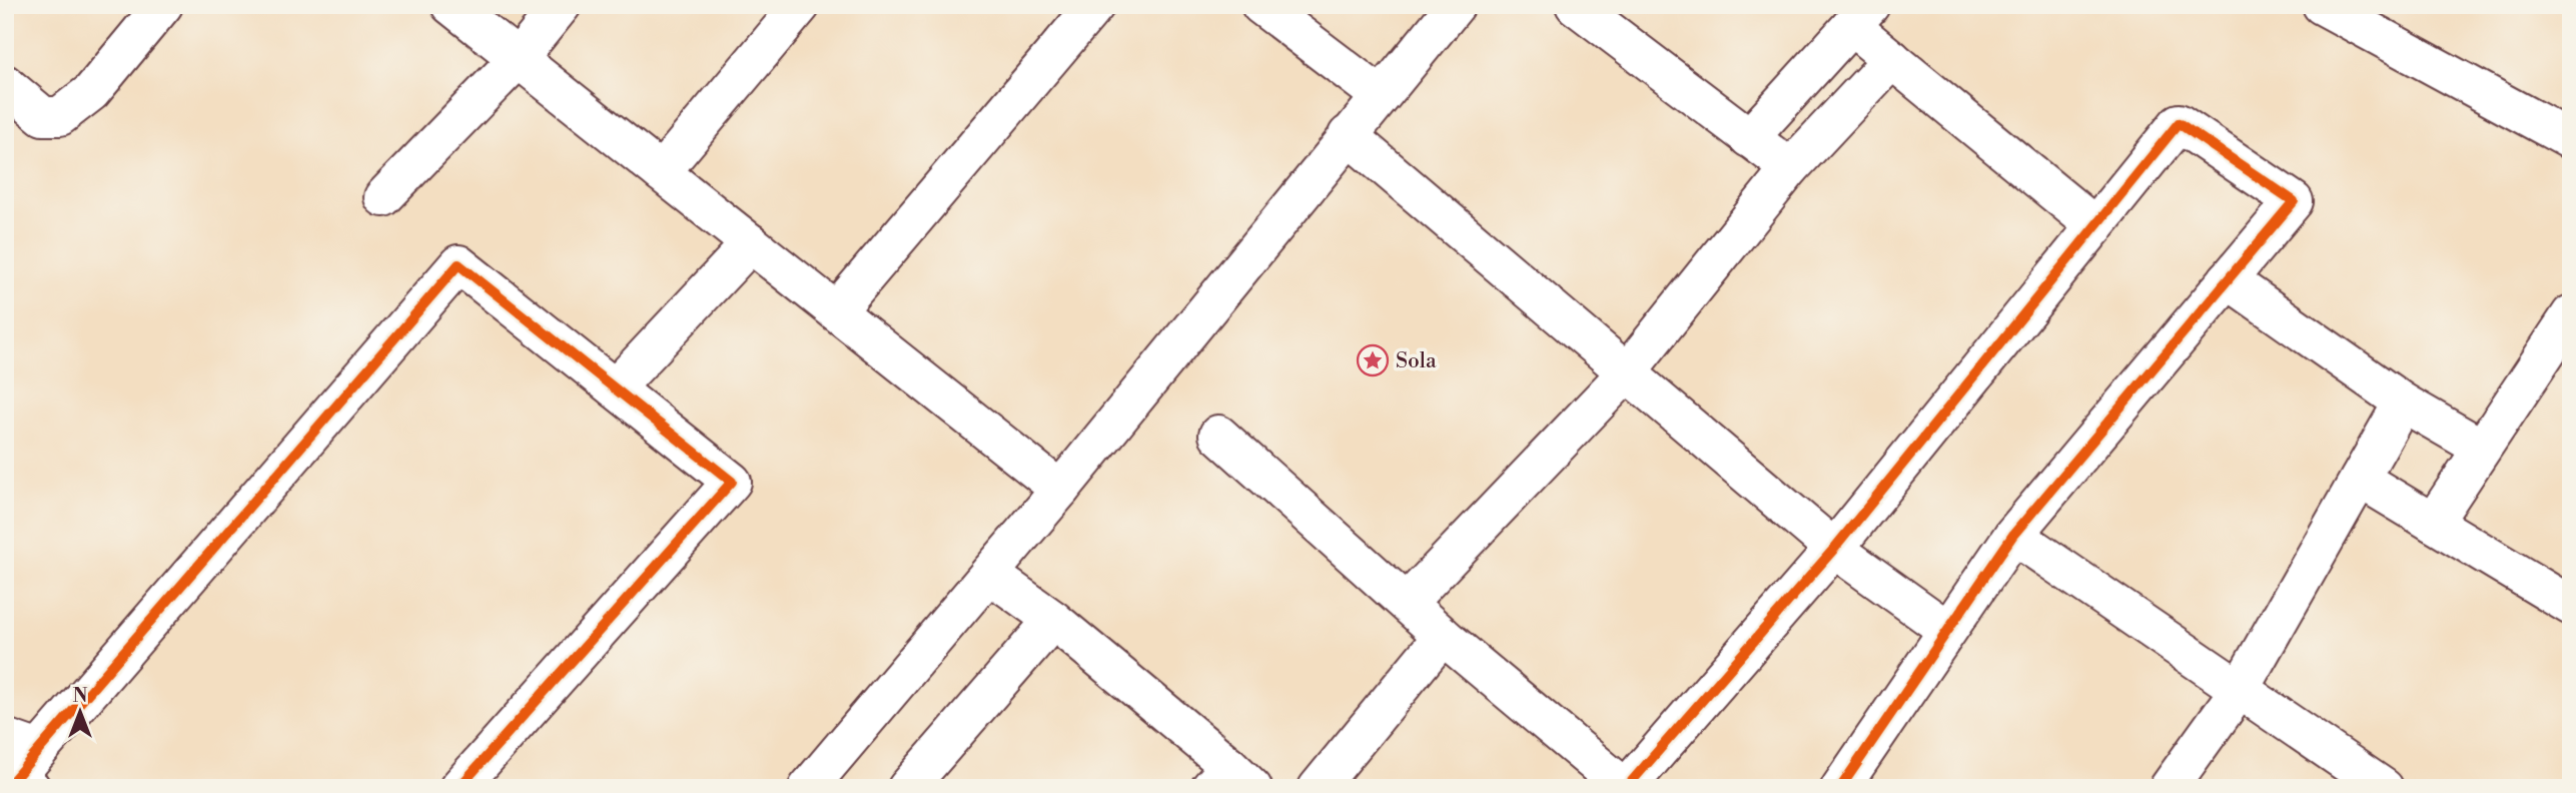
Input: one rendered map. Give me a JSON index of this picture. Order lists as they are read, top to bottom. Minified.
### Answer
{"places":{"place":["Sola"]},"north":"top"}
